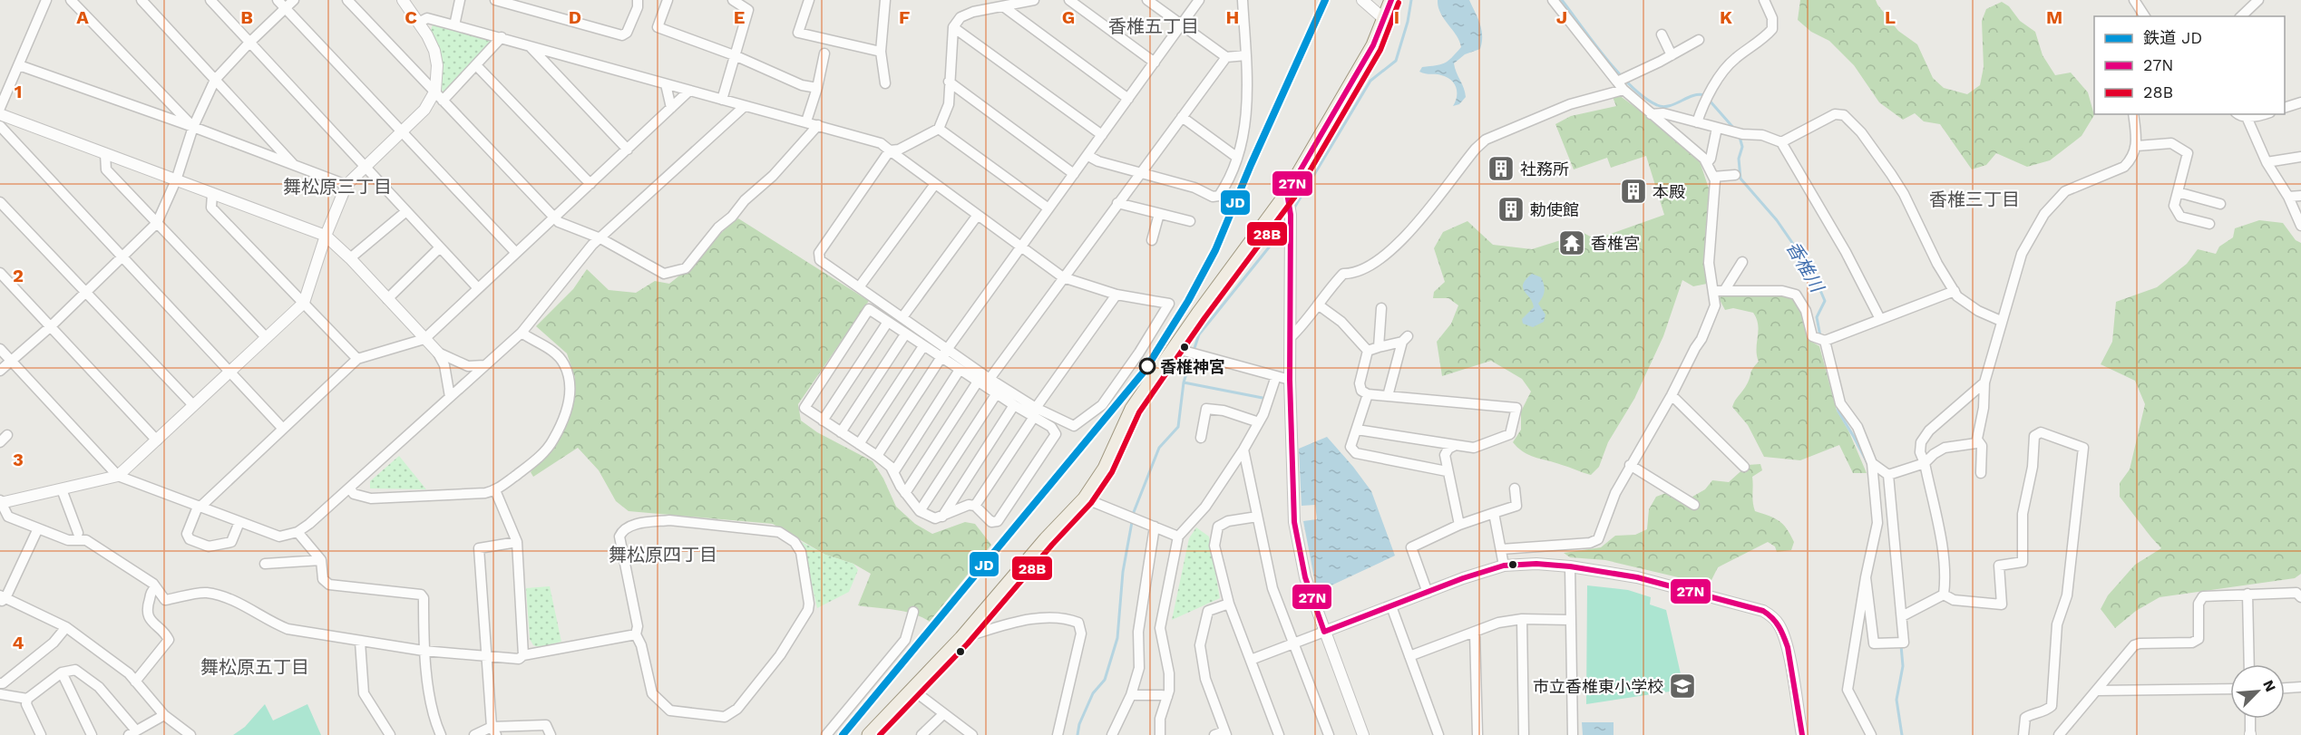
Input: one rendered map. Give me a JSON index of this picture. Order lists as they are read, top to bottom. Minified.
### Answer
{"districts":["香椎五丁目","舞松原三丁目","香椎三丁目","舞松原四丁目","舞松原五丁目"],"water":["香椎川"],"places":{"building":["社務所","本殿","勅使館"],"temple":["香椎宮"],"other":["香椎神宮"],"school or university":["市立香椎東小学校"]},"lines":["rail line JD","transit line 27N","transit line 28B"],"legend":["鉄道 JD","27N","28B"],"north":"top right","grid":{"columns":["A","B","C","D","E","F","G","H","I","J","K","L","M"],"rows":["1","2","3","4"]}}
